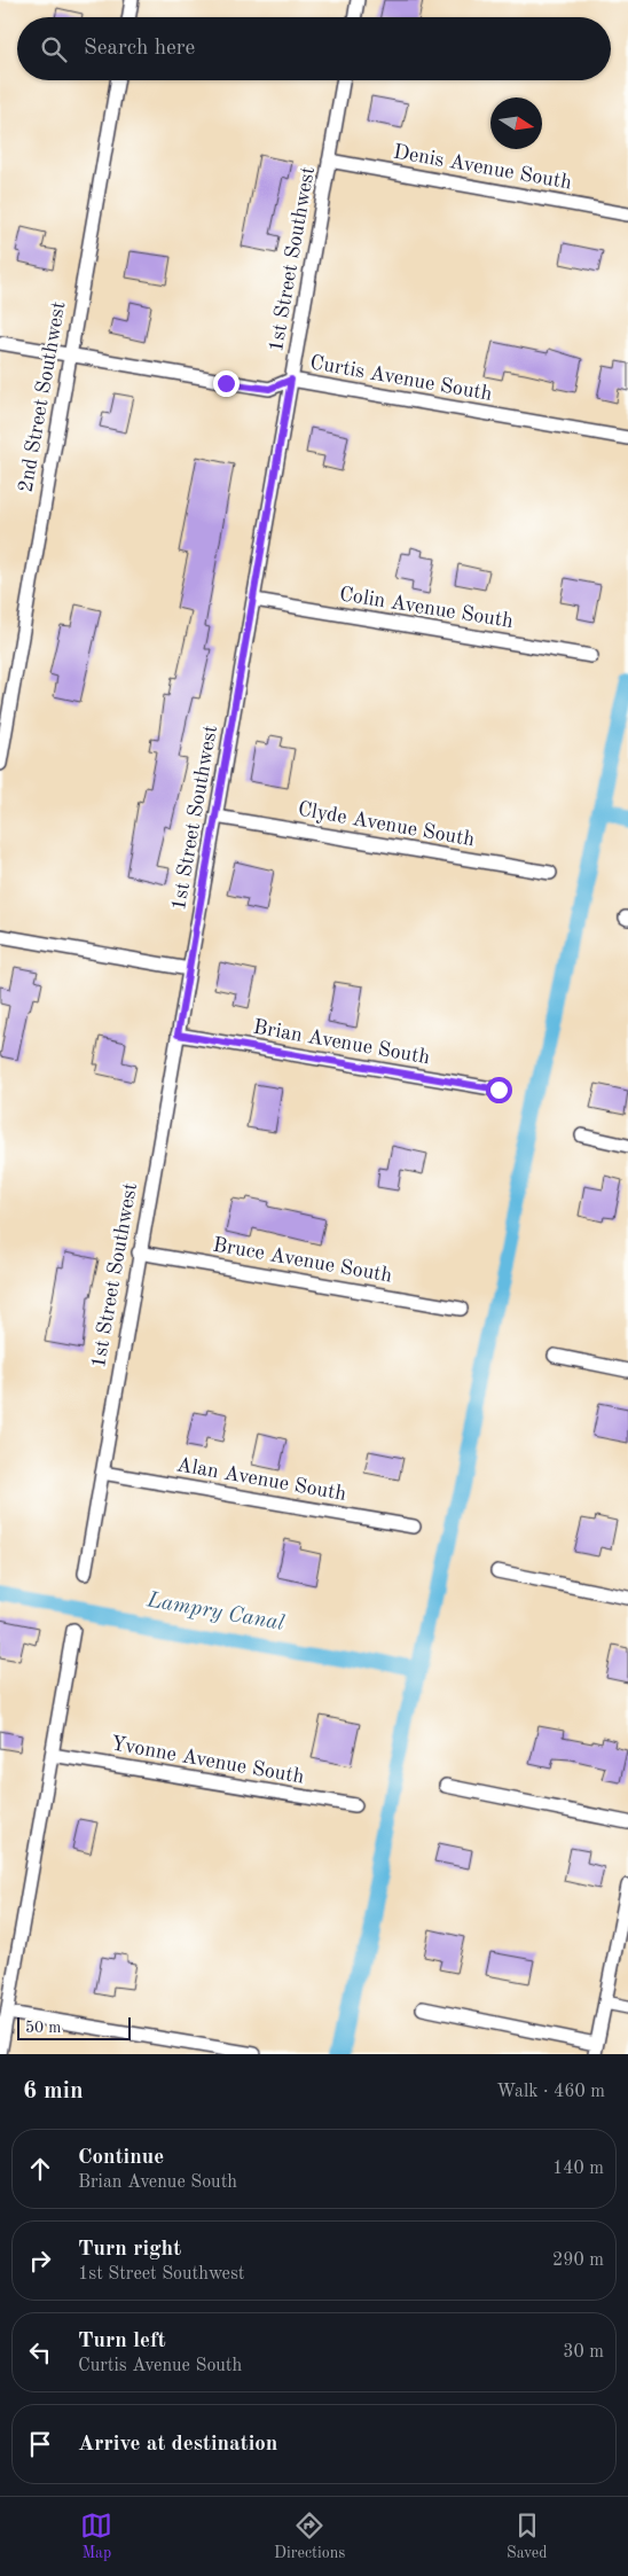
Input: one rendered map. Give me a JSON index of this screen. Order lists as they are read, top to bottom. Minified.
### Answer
{"streets":{"street":["Denis Avenue South","1st Street Southwest","Curtis Avenue South","2nd Street Southwest","Colin Avenue South","Clyde Avenue South","Brian Avenue South","Bruce Avenue South","Alan Avenue South","Yvonne Avenue South"]},"crossings":[["Denis Avenue South","1st Street Southwest"],["1st Street Southwest","Curtis Avenue South"],["1st Street Southwest","Colin Avenue South"],["1st Street Southwest","Clyde Avenue South"],["1st Street Southwest","Brian Avenue South"],["1st Street Southwest","Bruce Avenue South"],["1st Street Southwest","Alan Avenue South"],["Curtis Avenue South","2nd Street Southwest"]],"water":["Lampry Canal"],"scale_bar":"50 m","north":"right","page":{"search":"Search here","scale":"50 m","heading":["6 min","Walk · 460 m"],"list":[["Continue","Brian Avenue South","140 m"],["Turn right","1st Street Southwest","290 m"],["Turn left","Curtis Avenue South","30 m"],"Arrive at destination"],"nav":["Map","Directions","Saved"]}}
